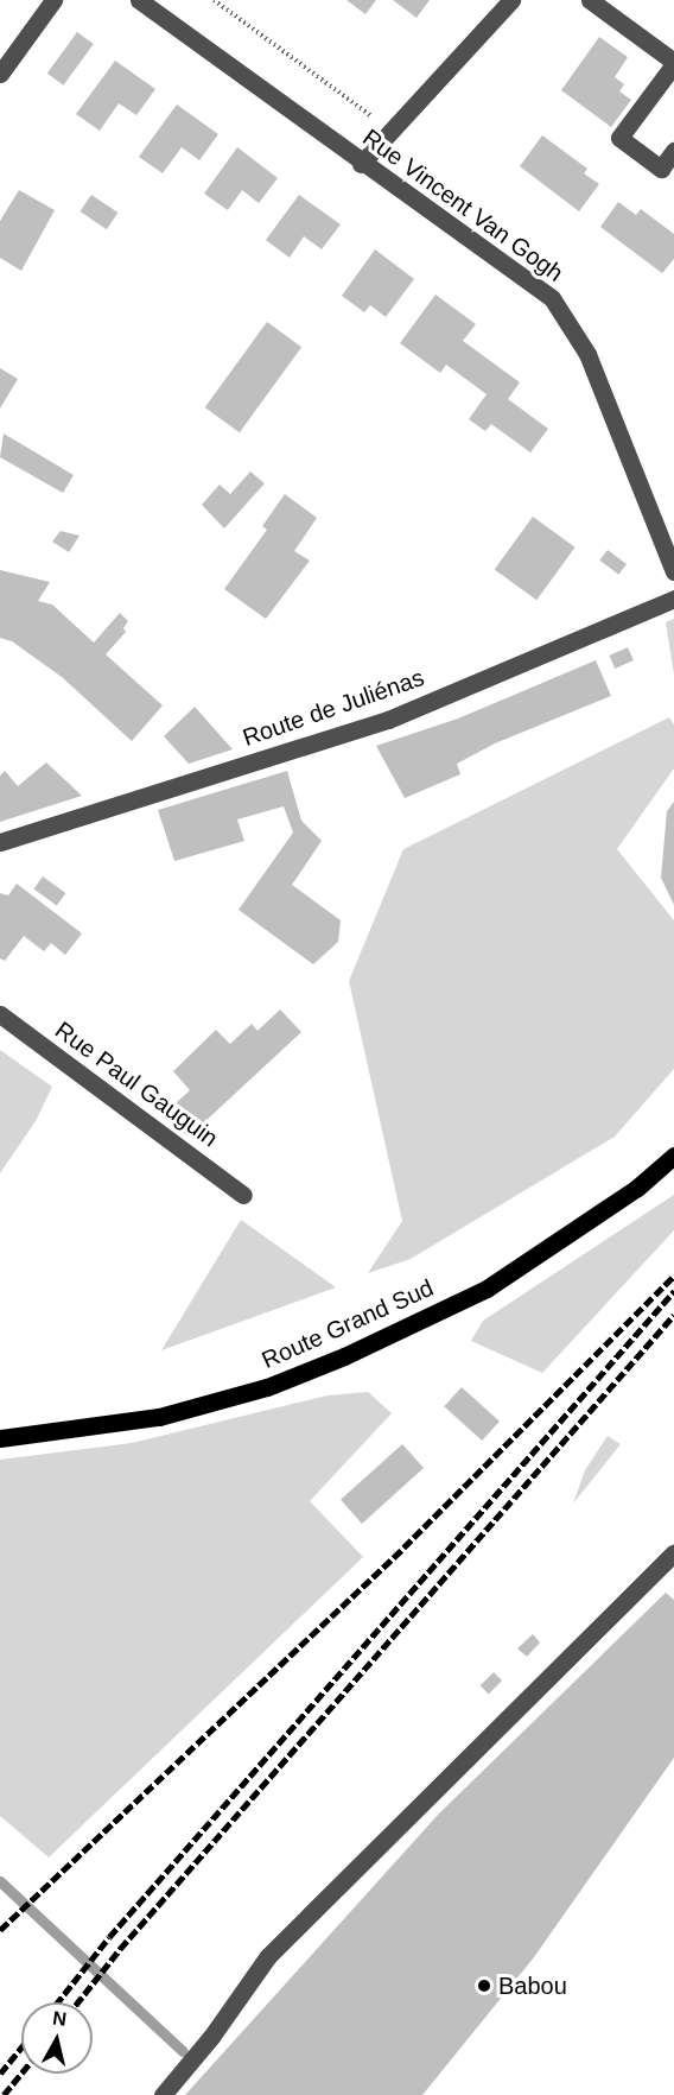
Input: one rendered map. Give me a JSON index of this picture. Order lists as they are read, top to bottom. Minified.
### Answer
{"streets":{"main road":["Route Grand Sud"],"street":["Rue Vincent Van Gogh","Route de Juliénas","Rue Paul Gauguin"]},"places":["Babou"],"north":"top"}
